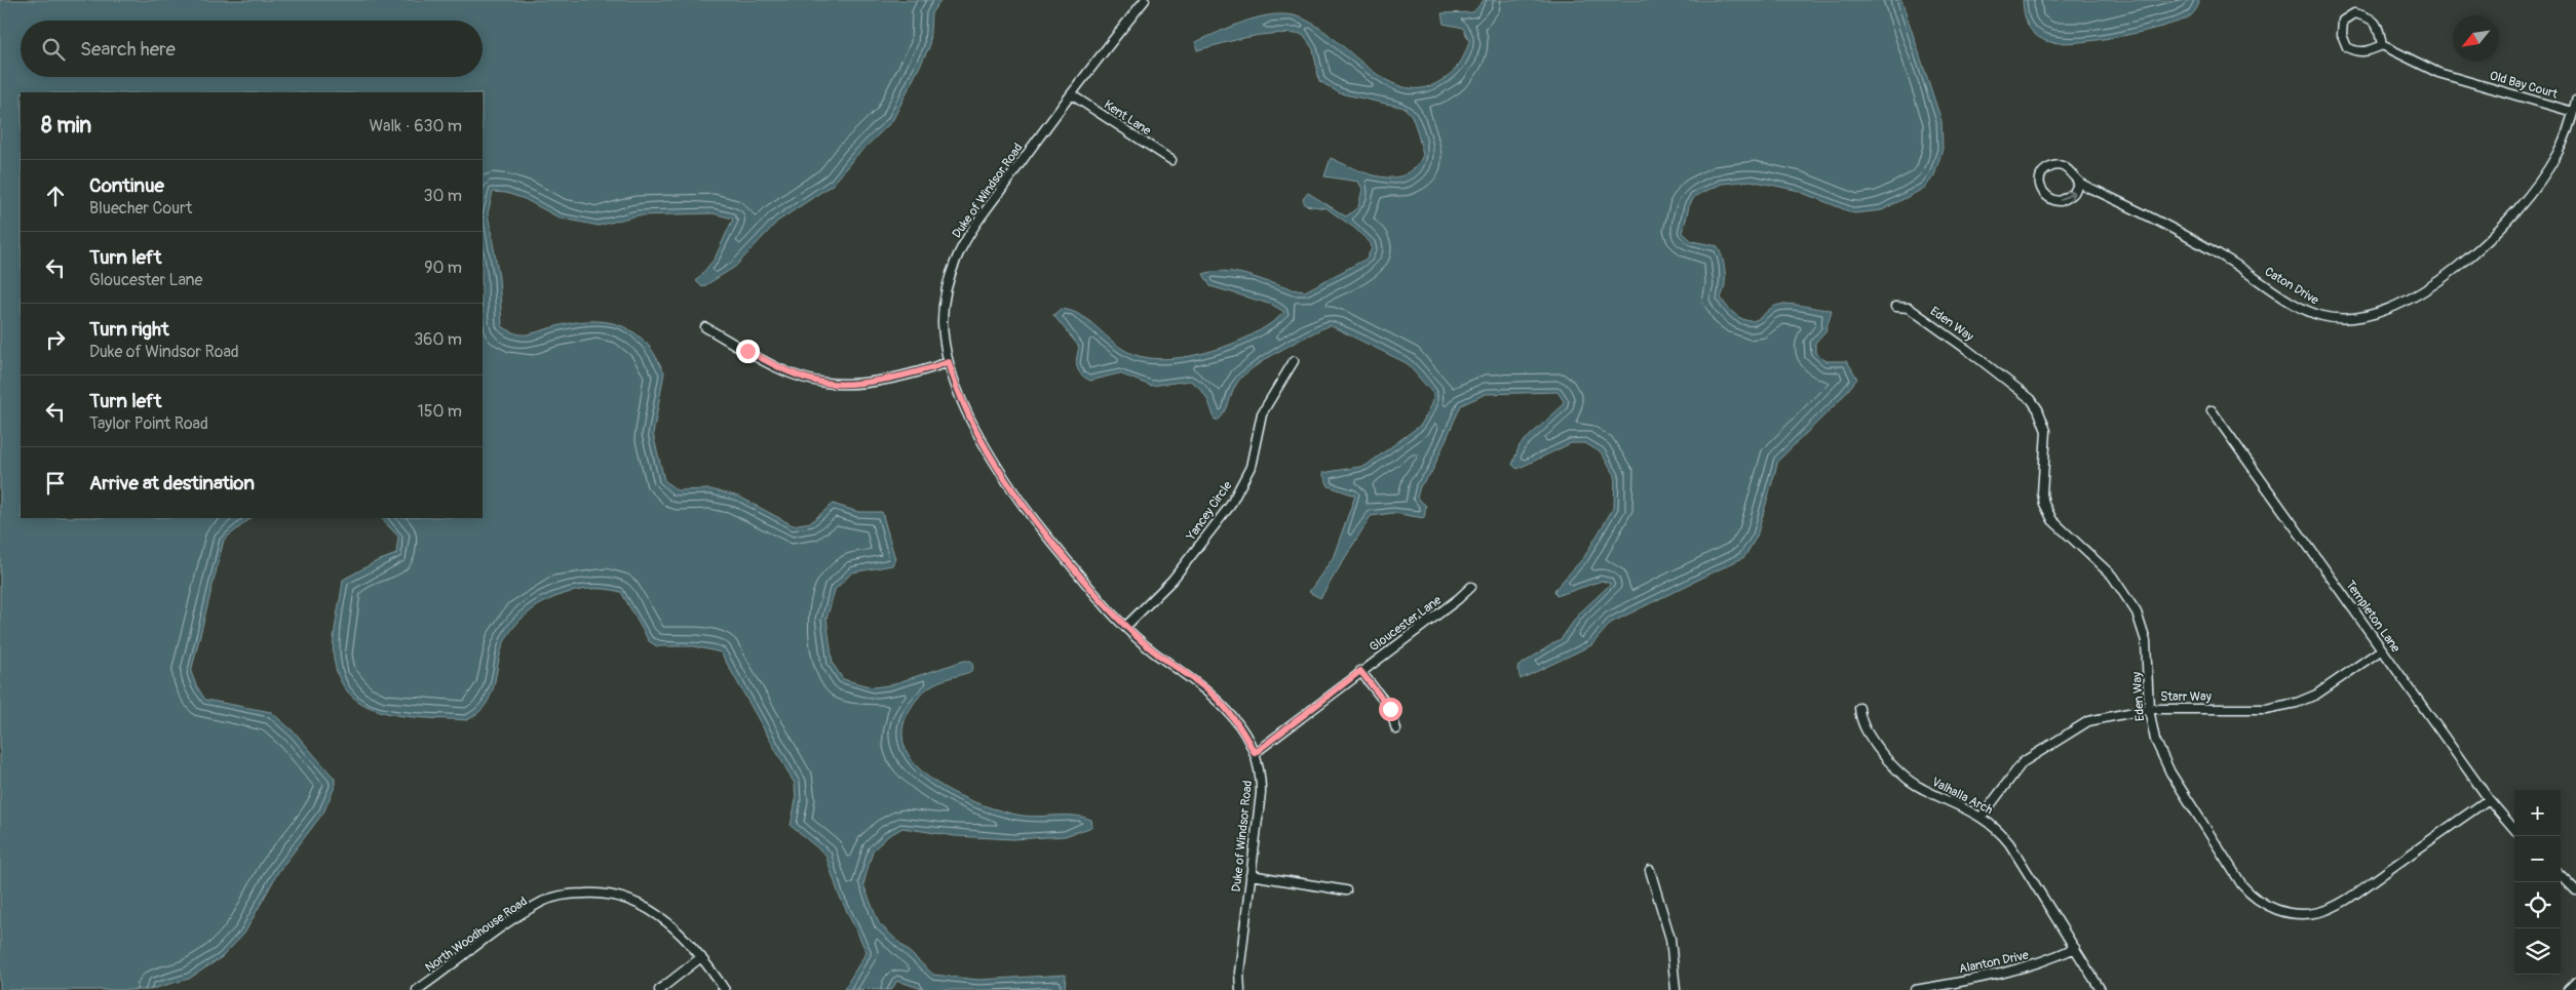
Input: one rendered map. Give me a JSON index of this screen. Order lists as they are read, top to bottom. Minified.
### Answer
{"streets":{"street":["Old Bay Court","Kent Lane","Duke of Windsor Road","Caton Drive","Eden Way","Yancey Circle","Templeton Lane","Gloucester Lane","Starr Way","Valhalla Arch","North Woodhouse Road","Alanton Drive"]},"crossings":[["Old Bay Court","Caton Drive"],["Kent Lane","Duke of Windsor Road"],["Duke of Windsor Road","Yancey Circle"],["Duke of Windsor Road","Gloucester Lane"],["Eden Way","Templeton Lane"],["Eden Way","Starr Way"],["Templeton Lane","Starr Way"],["Starr Way","Valhalla Arch"],["Valhalla Arch","Alanton Drive"]],"north":"bottom left","page":{"search":"Search here","heading":["8 min","Walk · 630 m"],"list":[["Continue","Bluecher Court","30 m"],["Turn left","Gloucester Lane","90 m"],["Turn right","Duke of Windsor Road","360 m"],["Turn left","Taylor Point Road","150 m"],"Arrive at destination"],"map_buttons":["+","−"]}}
